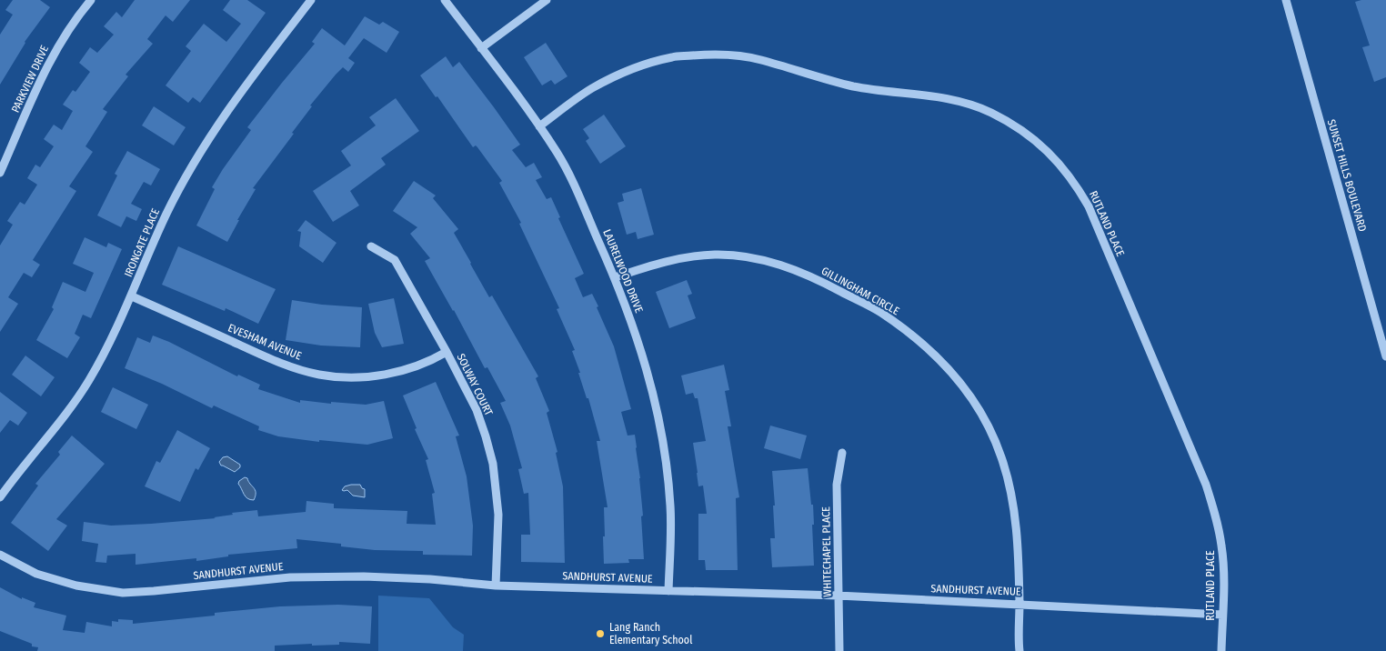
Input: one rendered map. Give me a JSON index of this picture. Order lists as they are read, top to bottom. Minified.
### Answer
{"streets":{"street":["PARKVIEW DRIVE","SUNSET HILLS BOULEVARD","RUTLAND PLACE","IRONGATE PLACE","LAURELWOOD DRIVE","GILLINGHAM CIRCLE","EVESHAM AVENUE","SOLWAY COURT","WHITECHAPEL PLACE","SANDHURST AVENUE"]},"crossings":[["RUTLAND PLACE","LAURELWOOD DRIVE"],["RUTLAND PLACE","SANDHURST AVENUE"],["IRONGATE PLACE","EVESHAM AVENUE"],["LAURELWOOD DRIVE","GILLINGHAM CIRCLE"],["LAURELWOOD DRIVE","SANDHURST AVENUE"],["GILLINGHAM CIRCLE","SANDHURST AVENUE"],["EVESHAM AVENUE","SOLWAY COURT"],["SOLWAY COURT","SANDHURST AVENUE"],["WHITECHAPEL PLACE","SANDHURST AVENUE"]],"places":["Lang Ranch Elementary School"]}
